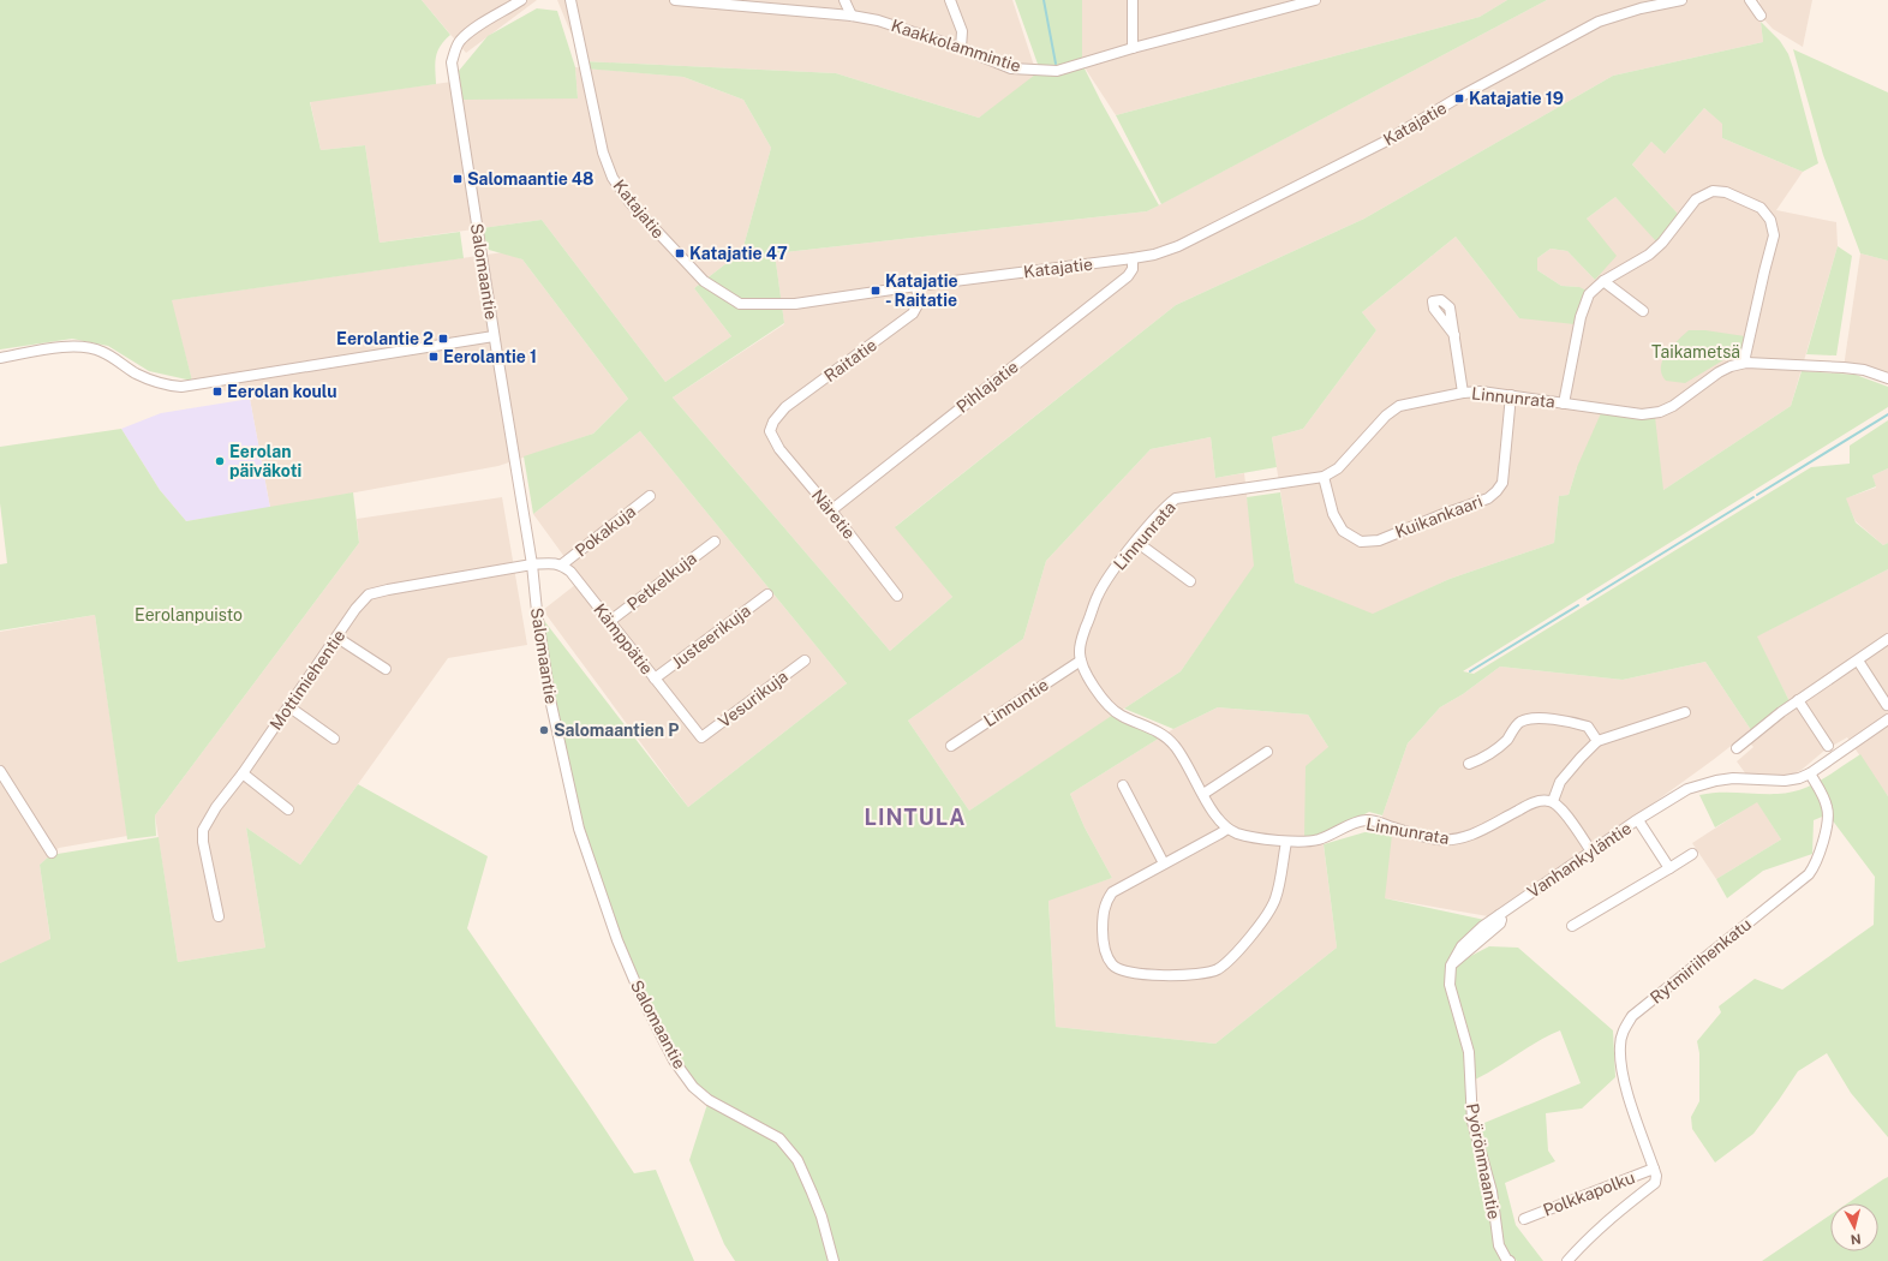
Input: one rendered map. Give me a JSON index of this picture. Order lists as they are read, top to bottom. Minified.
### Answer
{"streets":{"street":["Kaakkolammintie","Katajatie","Salomaantie","Raitatie","Pihlajatie","Linnunrata","Näretie","Kuikankaari","Pokakuja","Petkelkuja","Justeerikuja","Kämppätie","Mottimiehentie","Vesurikuja","Linnuntie","Vanhankyläntie","Rytmiriihenkatu","Pyörönmaantie","Polkkapolku"]},"crossings":[["Katajatie","Raitatie"],["Katajatie","Pihlajatie"],["Salomaantie","Mottimiehentie"],["Raitatie","Näretie"],["Pihlajatie","Näretie"],["Linnunrata","Kuikankaari"],["Linnunrata","Linnuntie"],["Pokakuja","Kämppätie"],["Petkelkuja","Kämppätie"],["Justeerikuja","Kämppätie"],["Kämppätie","Vesurikuja"],["Vanhankyläntie","Rytmiriihenkatu"],["Vanhankyläntie","Pyörönmaantie"],["Rytmiriihenkatu","Polkkapolku"]],"districts":["LINTULA"],"parks":["Taikametsä","Eerolanpuisto"],"places":{"transit":["Katajatie 19","Salomaantie 48","Katajatie 47","Katajatie - Raitatie","Eerolantie 2","Eerolantie 1","Eerolan koulu"],"other":["Eerolan päiväkoti","Salomaantien P"]},"north":"bottom"}
